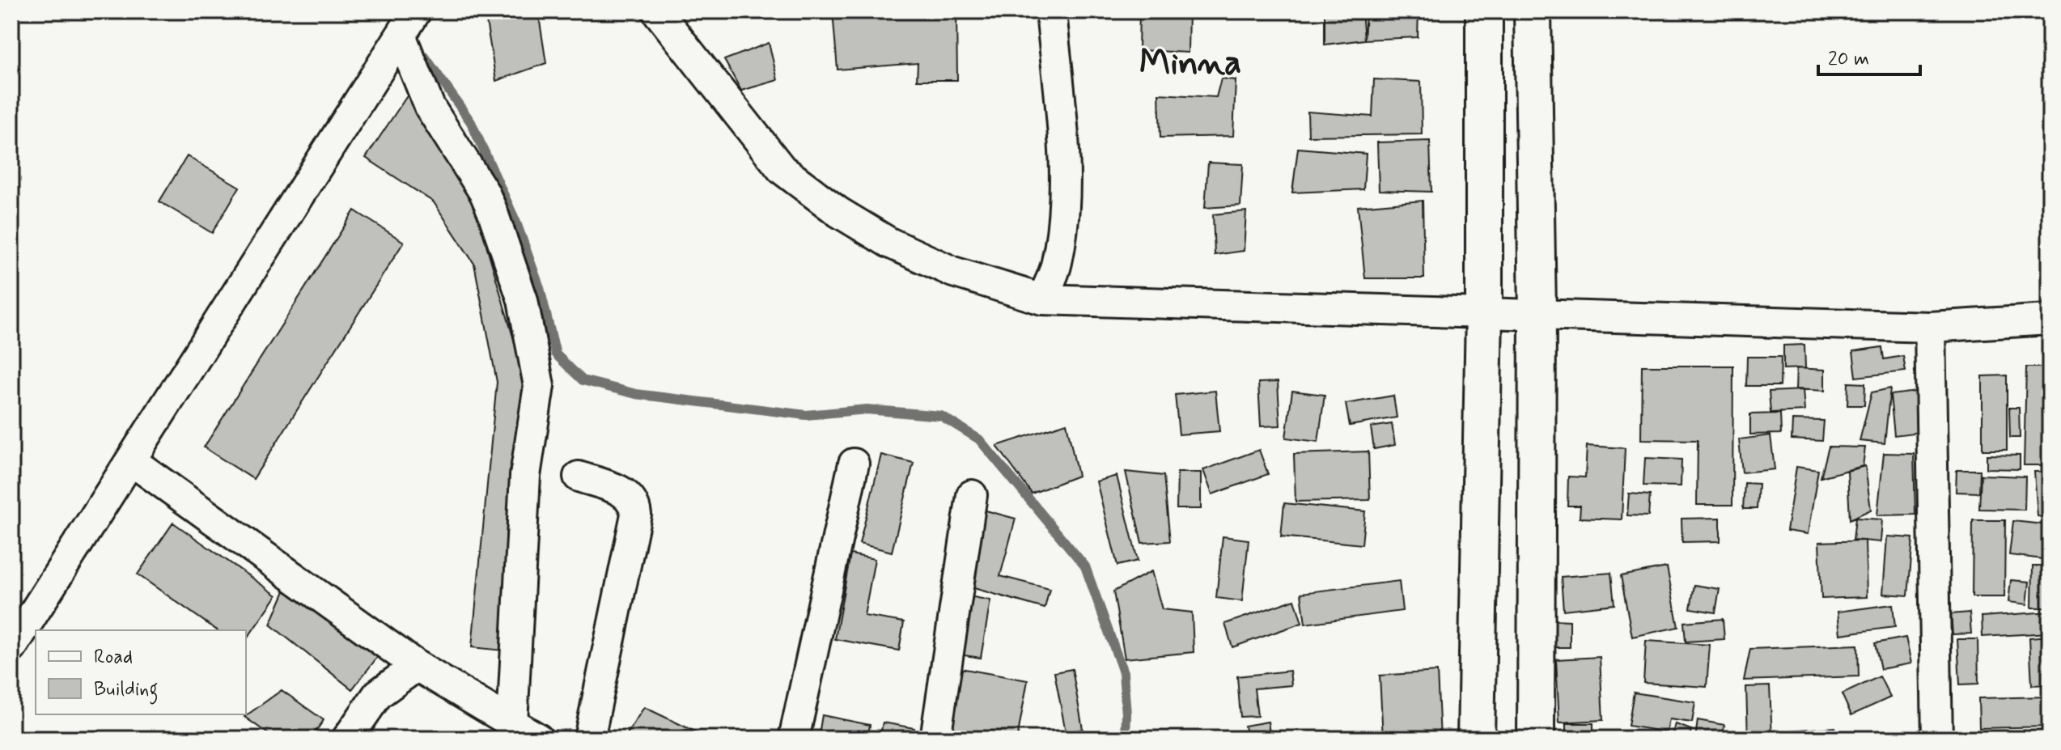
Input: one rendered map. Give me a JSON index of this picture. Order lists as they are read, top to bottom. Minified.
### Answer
{"districts":["Minna"],"legend":["Road","Building"],"scale_bar":"20 m"}
